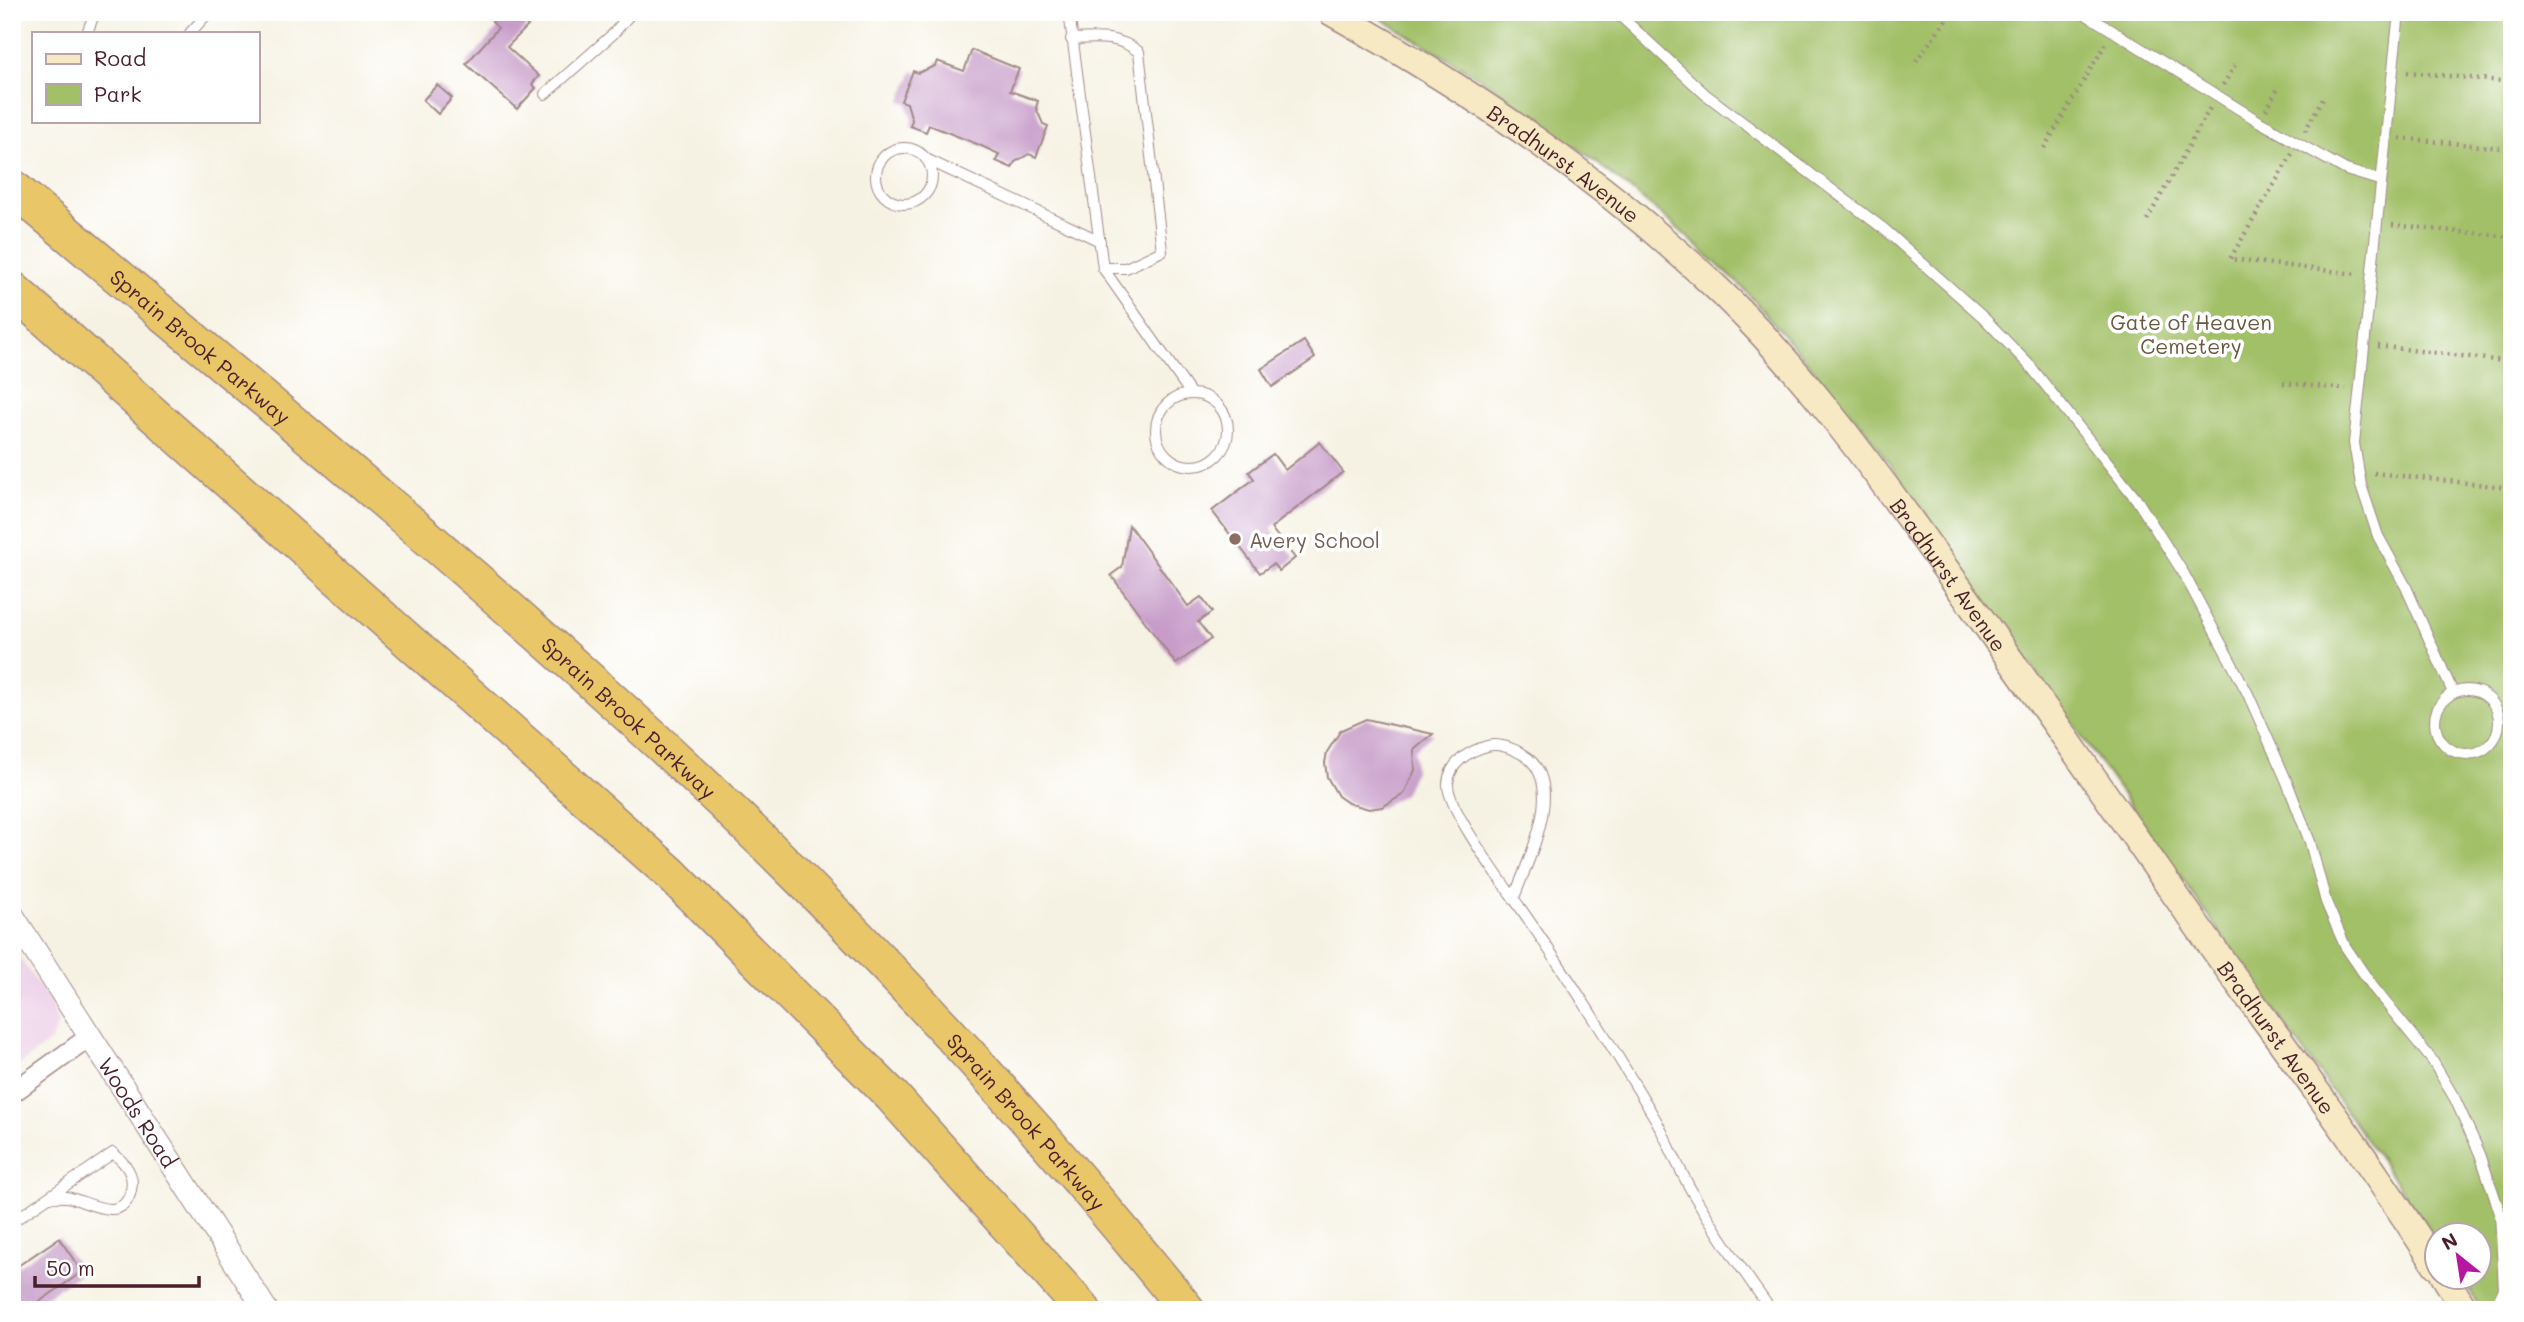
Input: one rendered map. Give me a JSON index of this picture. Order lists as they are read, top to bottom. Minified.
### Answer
{"streets":{"highway":["Sprain Brook Parkway"],"main road":["Bradhurst Avenue"],"street":["Woods Road"]},"parks":["Gate of Heaven Cemetery"],"places":["Avery School"],"legend":["Road","Park"],"scale_bar":"50 m","north":"top left"}
